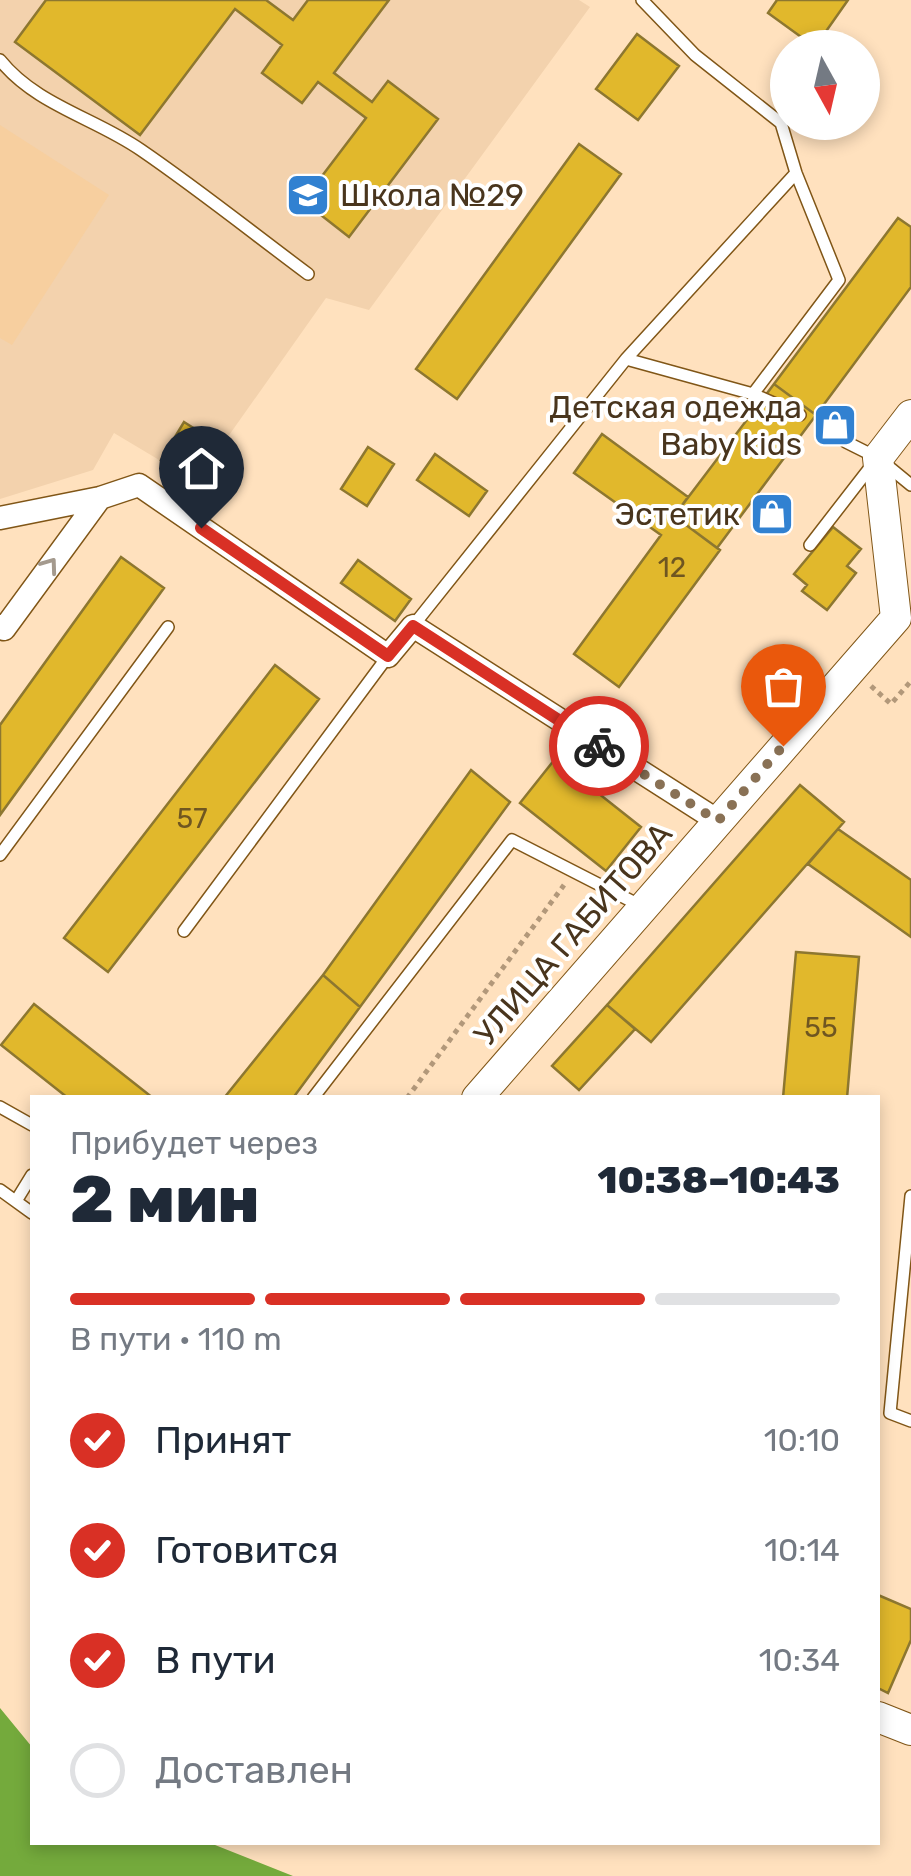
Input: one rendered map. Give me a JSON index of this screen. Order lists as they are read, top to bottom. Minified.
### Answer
{"streets":{"street":["УЛИЦА ГАБИТОВА"]},"places":{"school or university":["Школа №29"],"shop":["Детская одежда Baby kids","Эстетик"]},"house_numbers":["12","57","55"],"north":"bottom","page":{"heading":["2 мин","Прибудет через","10:38–10:43"],"bar":"В пути · 110 m","list":[["Принят","10:10"],["Готовится","10:14"],["В пути","10:34"],"Доставлен"]}}
